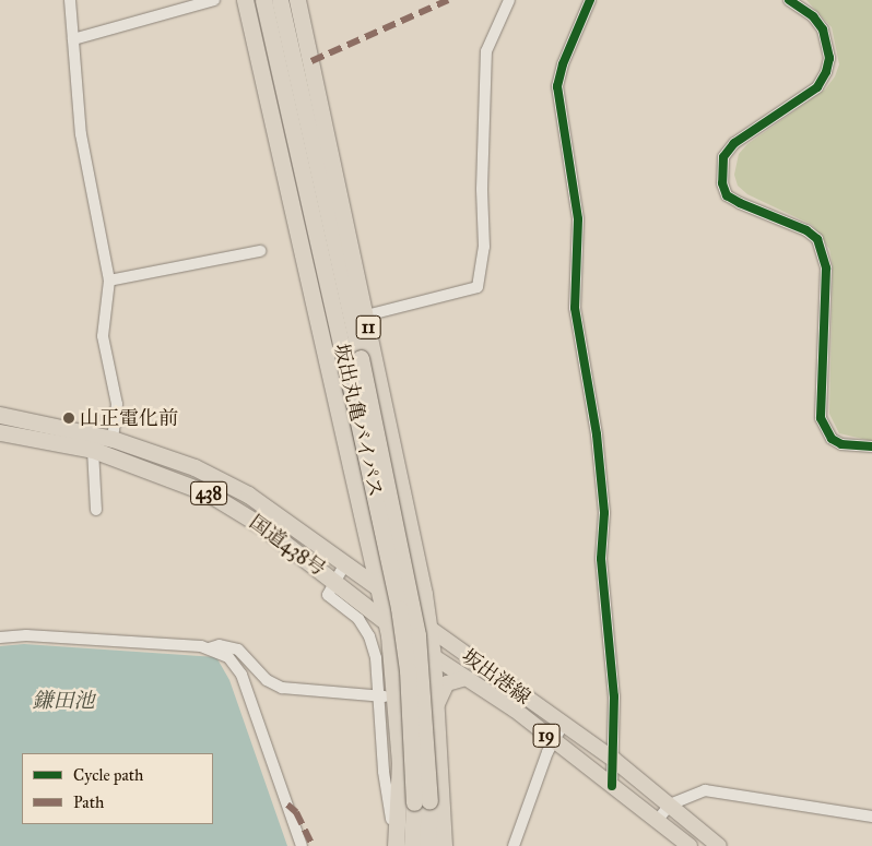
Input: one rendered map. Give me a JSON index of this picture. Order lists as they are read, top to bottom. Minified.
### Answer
{"streets":{"highway":["11","坂出丸亀バイパス","438","国道438号"],"main road":["坂出港線","19"]},"crossings":[["11","国道438号"],["11","坂出港線"],["国道438号","坂出港線"]],"water":["鎌田池"],"places":["山正電化前"],"legend":["Cycle path","Path"]}
